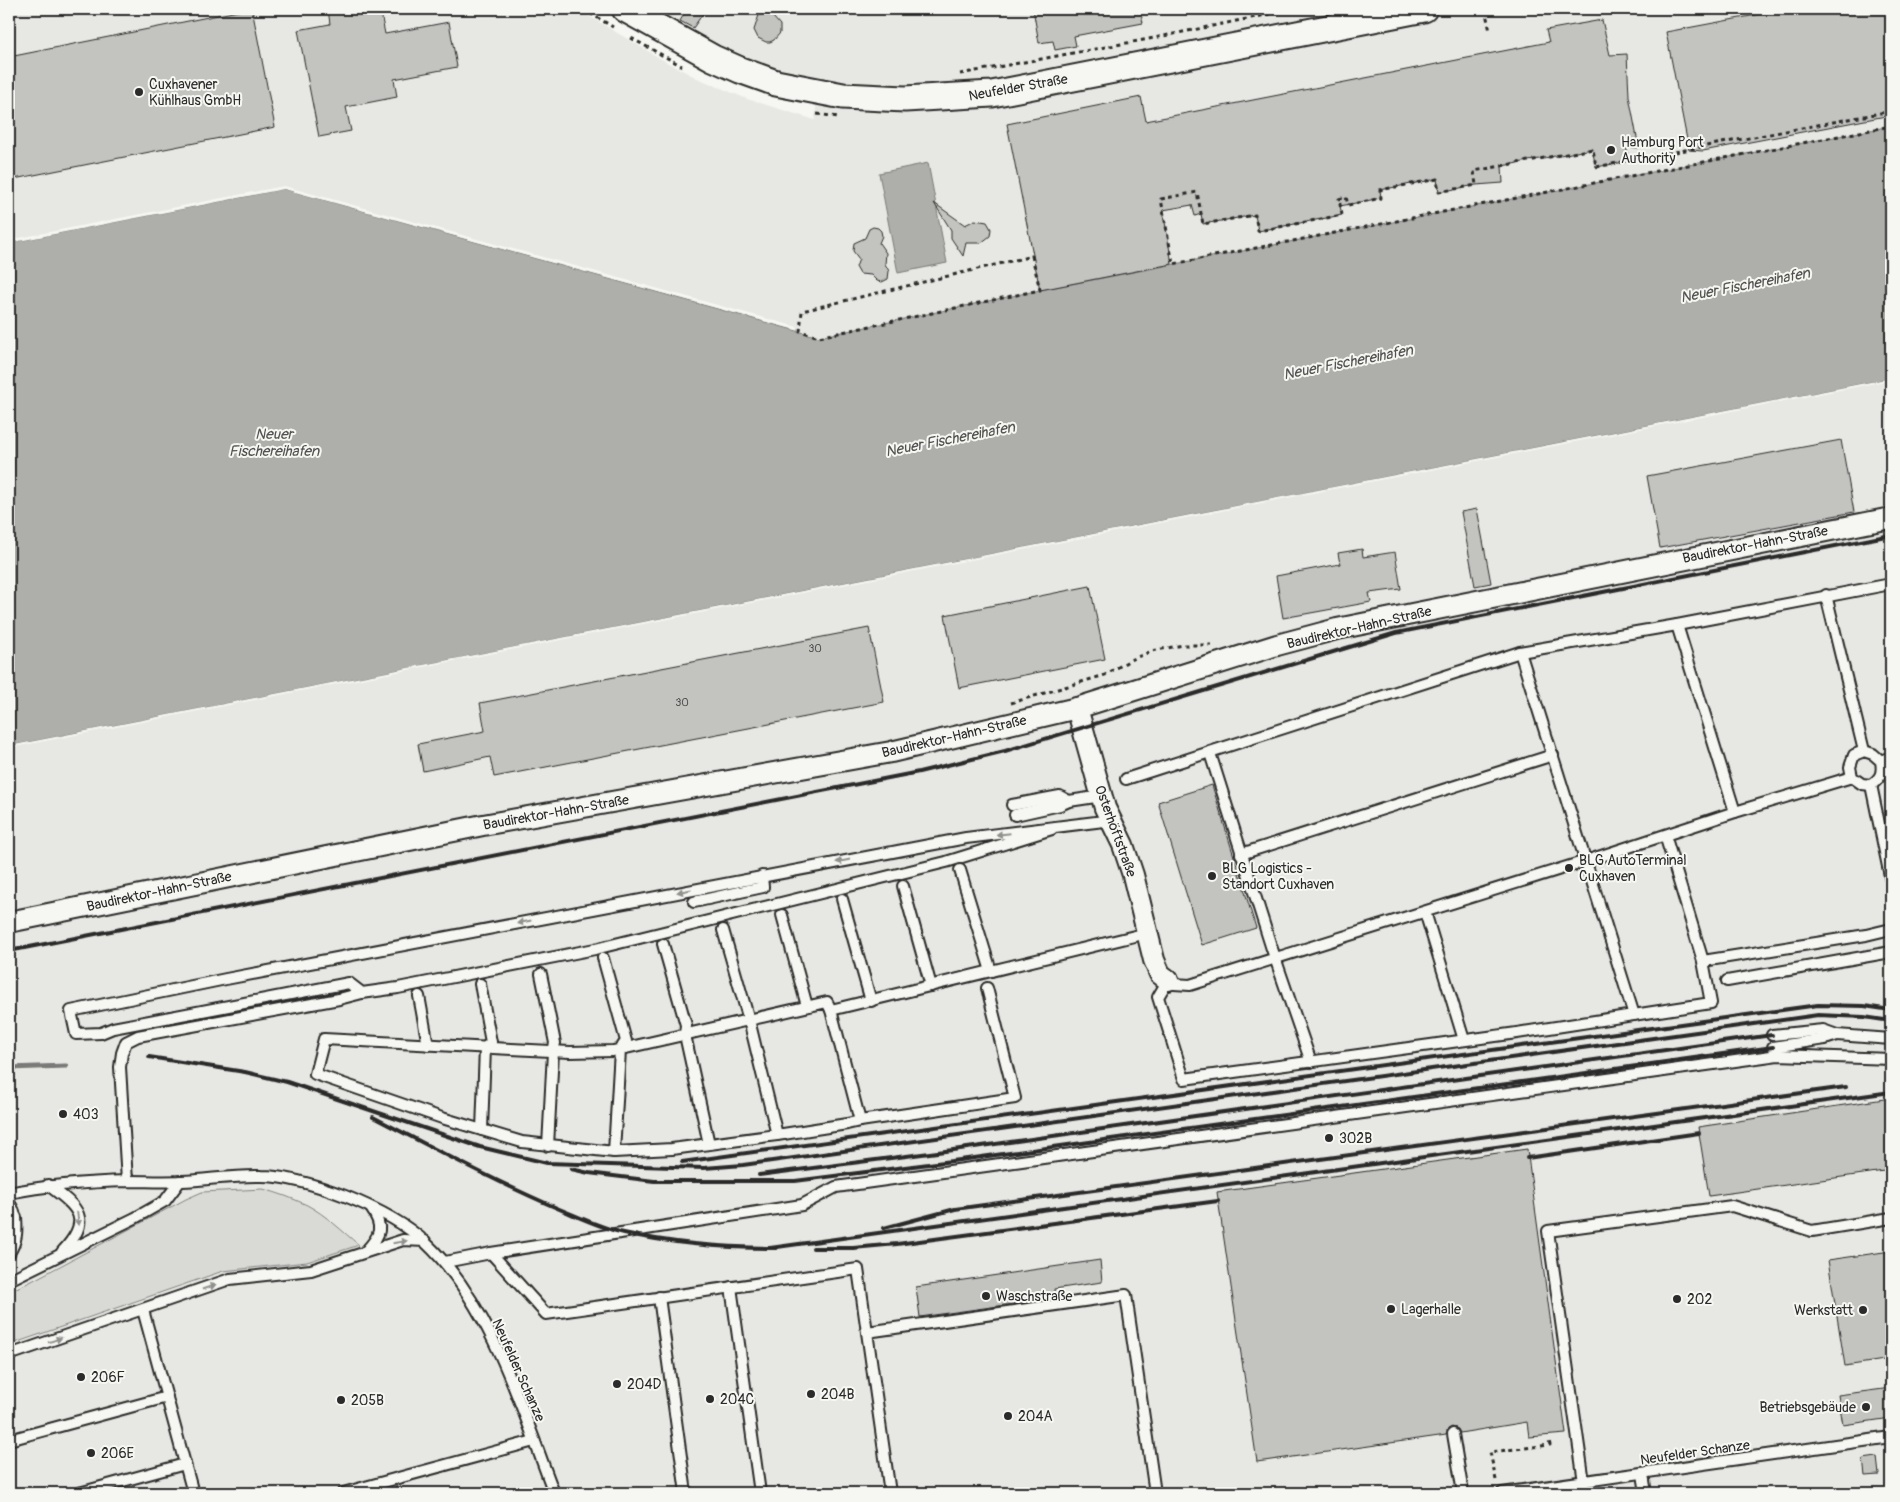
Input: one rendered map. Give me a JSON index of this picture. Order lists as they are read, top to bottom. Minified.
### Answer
{"streets":{"street":["Neufelder Straße","Baudirektor-Hahn-Straße","Osterhöftstraße"],"lane":["Neufelder Schanze"]},"crossings":[["Baudirektor-Hahn-Straße","Osterhöftstraße"]],"water":["Neuer Fischereihafen"],"places":["Cuxhavener Kühlhaus GmbH","Hamburg Port Authority","BLG AutoTerminal Cuxhaven","BLG Logistics - Standort Cuxhaven","403","302B","Waschstraße","202","Lagerhalle","Werkstatt","206F","204D","204B","204C","205B","Betriebsgebäude","204A","206E"],"house_numbers":["30","30"]}
